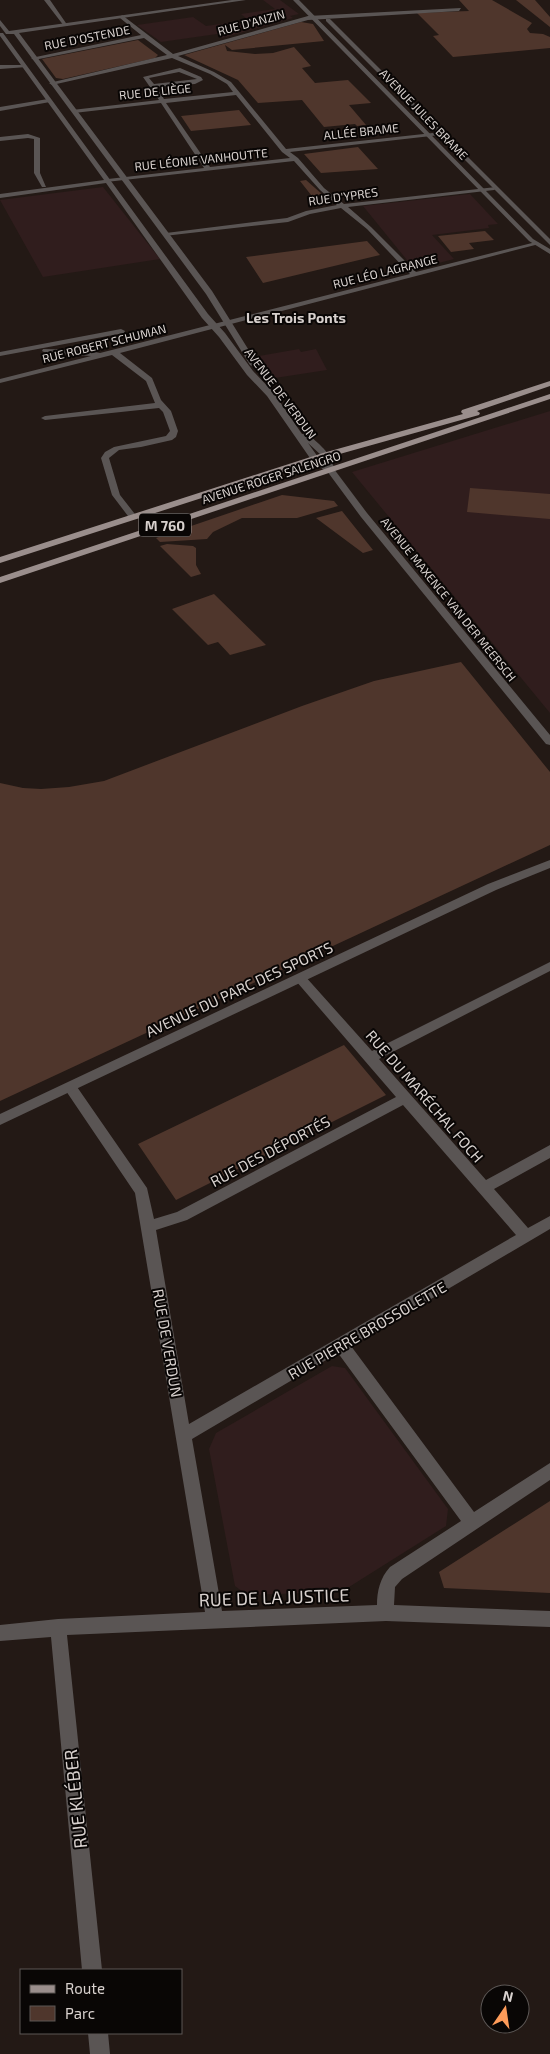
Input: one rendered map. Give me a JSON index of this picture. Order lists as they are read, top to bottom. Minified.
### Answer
{"streets":{"main road":["AVENUE ROGER SALENGRO","M 760"],"street":["RUE D'ANZIN","RUE D'OSTENDE","RUE DE LIÈGE","AVENUE JULES BRAME","ALLÉE BRAME","RUE LÉONIE VANHOUTTE","RUE D'YPRES","RUE LÉO LAGRANGE","RUE ROBERT SCHUMAN","AVENUE DE VERDUN","AVENUE MAXENCE VAN DER MEERSCH","AVENUE DU PARC DES SPORTS","RUE DU MARÉCHAL FOCH","RUE DES DÉPORTÉS","RUE PIERRE BROSSOLETTE","RUE DE VERDUN","RUE DE LA JUSTICE","RUE KLÉBER"]},"crossings":[["RUE D'ANZIN","AVENUE JULES BRAME"],["RUE D'ANZIN","AVENUE DE VERDUN"],["RUE D'OSTENDE","AVENUE DE VERDUN"],["RUE DE LIÈGE","AVENUE DE VERDUN"],["AVENUE JULES BRAME","ALLÉE BRAME"],["AVENUE JULES BRAME","RUE D'YPRES"],["AVENUE JULES BRAME","RUE LÉO LAGRANGE"],["RUE LÉONIE VANHOUTTE","AVENUE DE VERDUN"],["RUE D'YPRES","AVENUE DE VERDUN"],["RUE LÉO LAGRANGE","RUE ROBERT SCHUMAN"],["RUE LÉO LAGRANGE","AVENUE DE VERDUN"],["RUE ROBERT SCHUMAN","AVENUE DE VERDUN"],["AVENUE DE VERDUN","AVENUE ROGER SALENGRO"],["AVENUE DE VERDUN","AVENUE MAXENCE VAN DER MEERSCH"],["AVENUE ROGER SALENGRO","AVENUE MAXENCE VAN DER MEERSCH"],["AVENUE DU PARC DES SPORTS","RUE DU MARÉCHAL FOCH"],["AVENUE DU PARC DES SPORTS","RUE DE VERDUN"],["RUE DU MARÉCHAL FOCH","RUE DES DÉPORTÉS"],["RUE DU MARÉCHAL FOCH","RUE PIERRE BROSSOLETTE"],["RUE DES DÉPORTÉS","RUE DE VERDUN"],["RUE PIERRE BROSSOLETTE","RUE DE VERDUN"],["RUE DE VERDUN","RUE DE LA JUSTICE"],["RUE DE LA JUSTICE","RUE KLÉBER"]],"districts":["Les Trois Ponts"],"legend":["Route","Parc"],"north":"top"}
